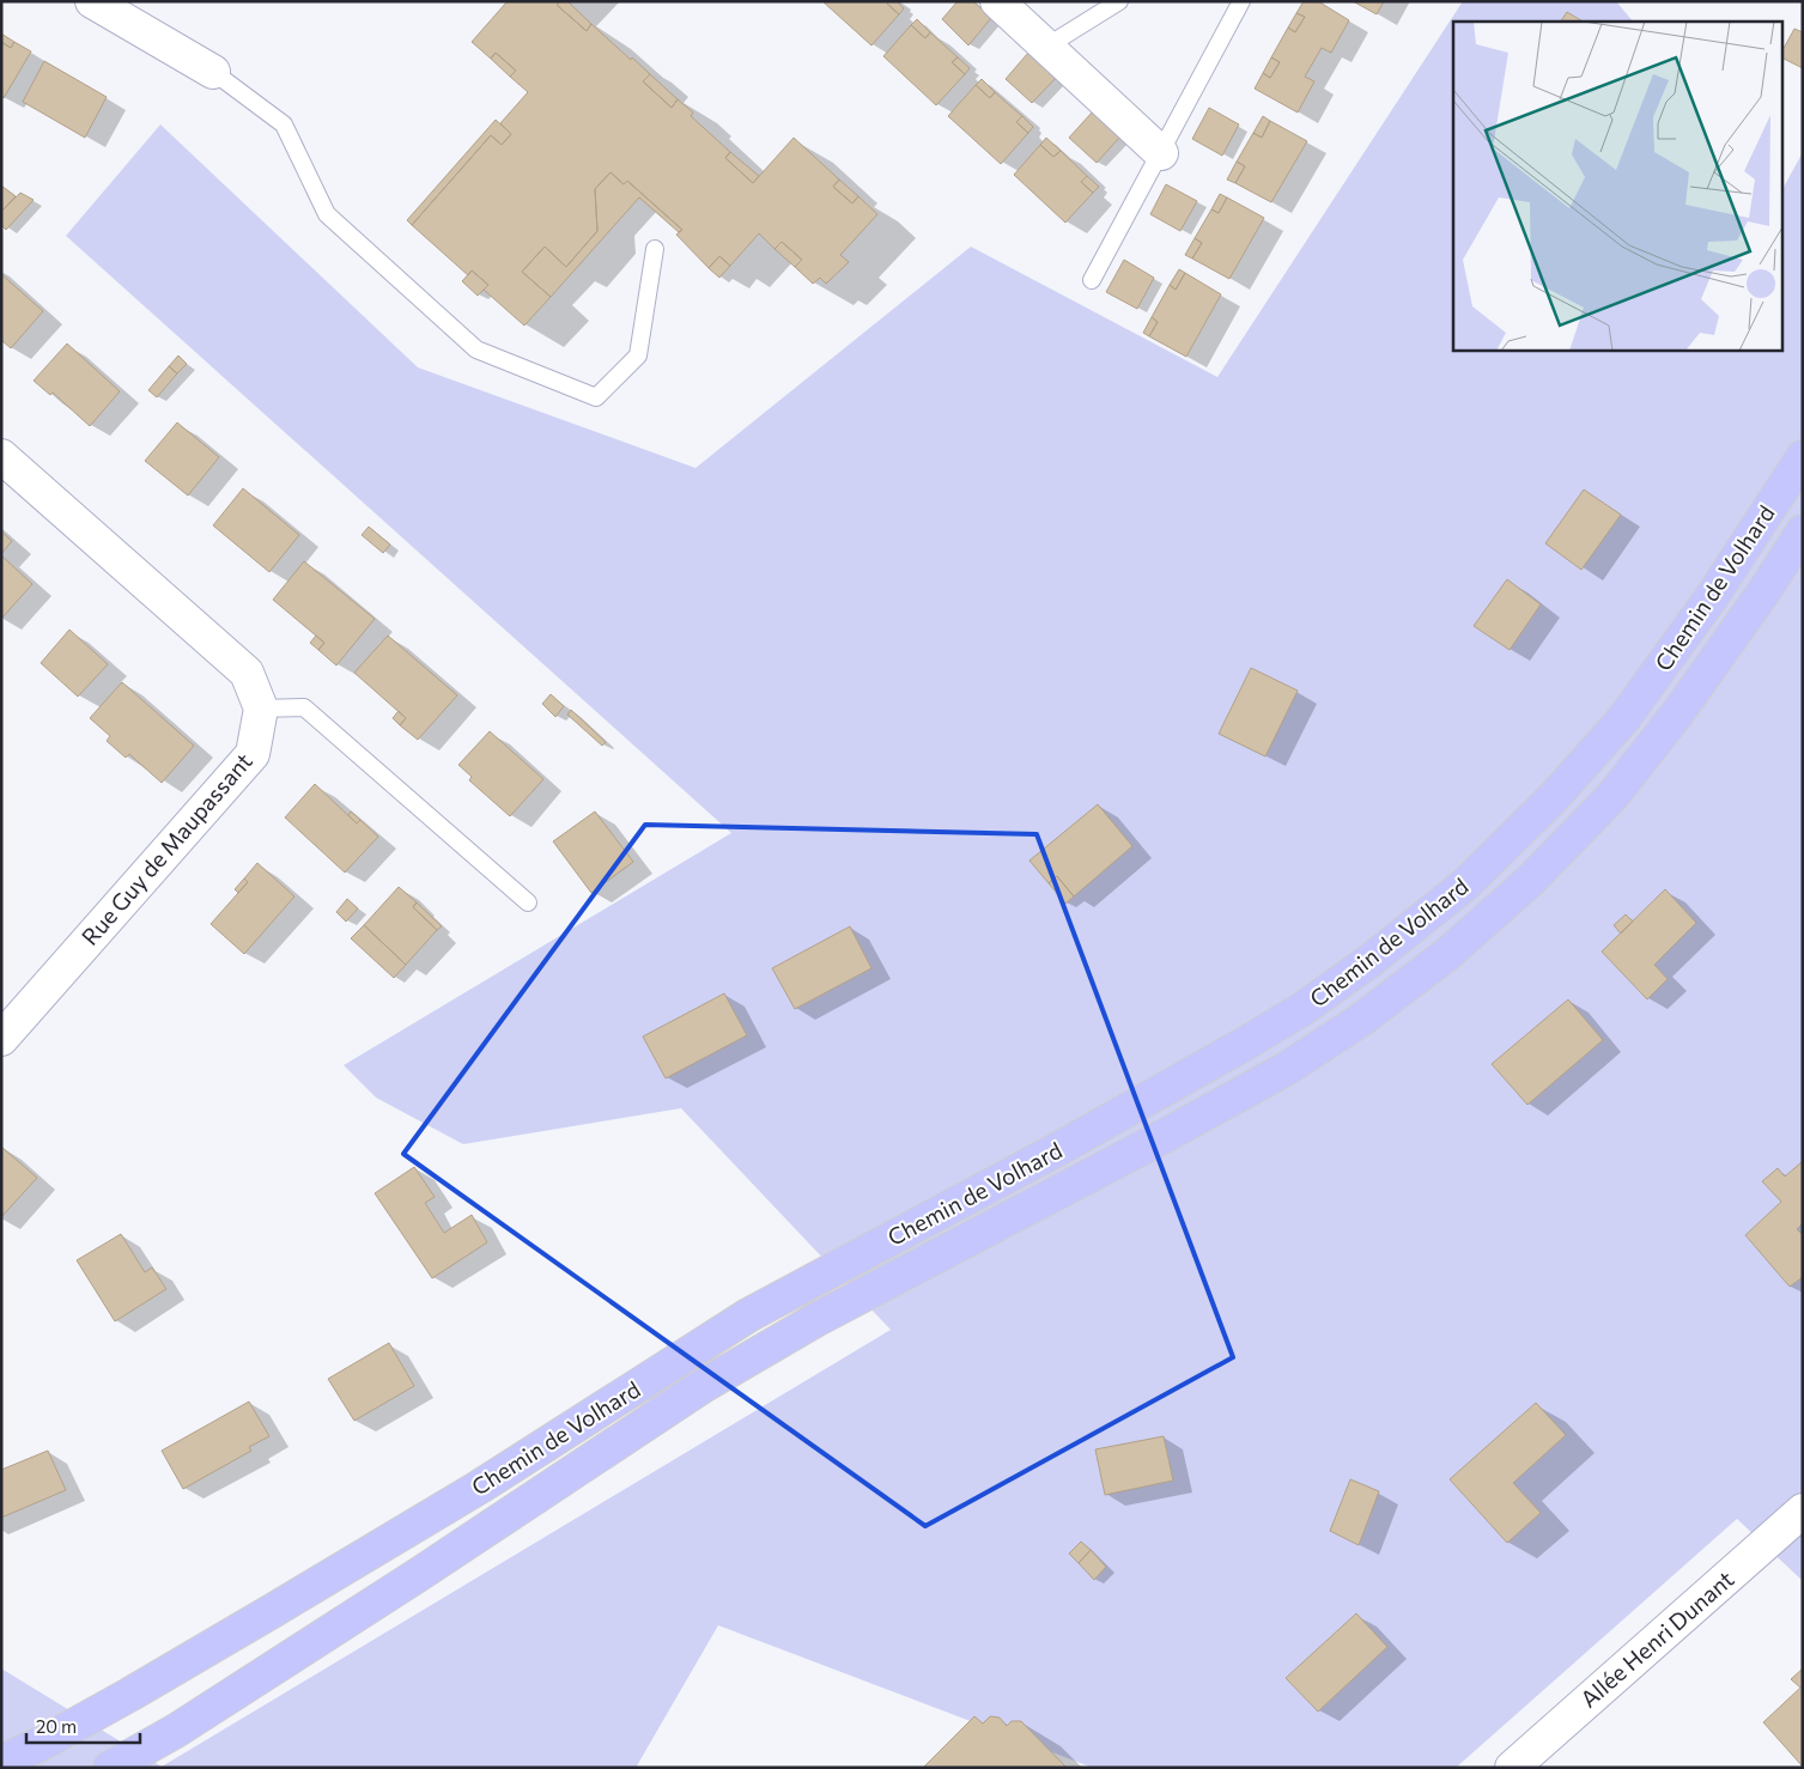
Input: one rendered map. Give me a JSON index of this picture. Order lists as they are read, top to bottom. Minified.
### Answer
{"streets":{"main road":["Chemin de Volhard"],"street":["Rue Guy de Maupassant","Allée Henri Dunant"]},"scale_bar":"20 m"}
